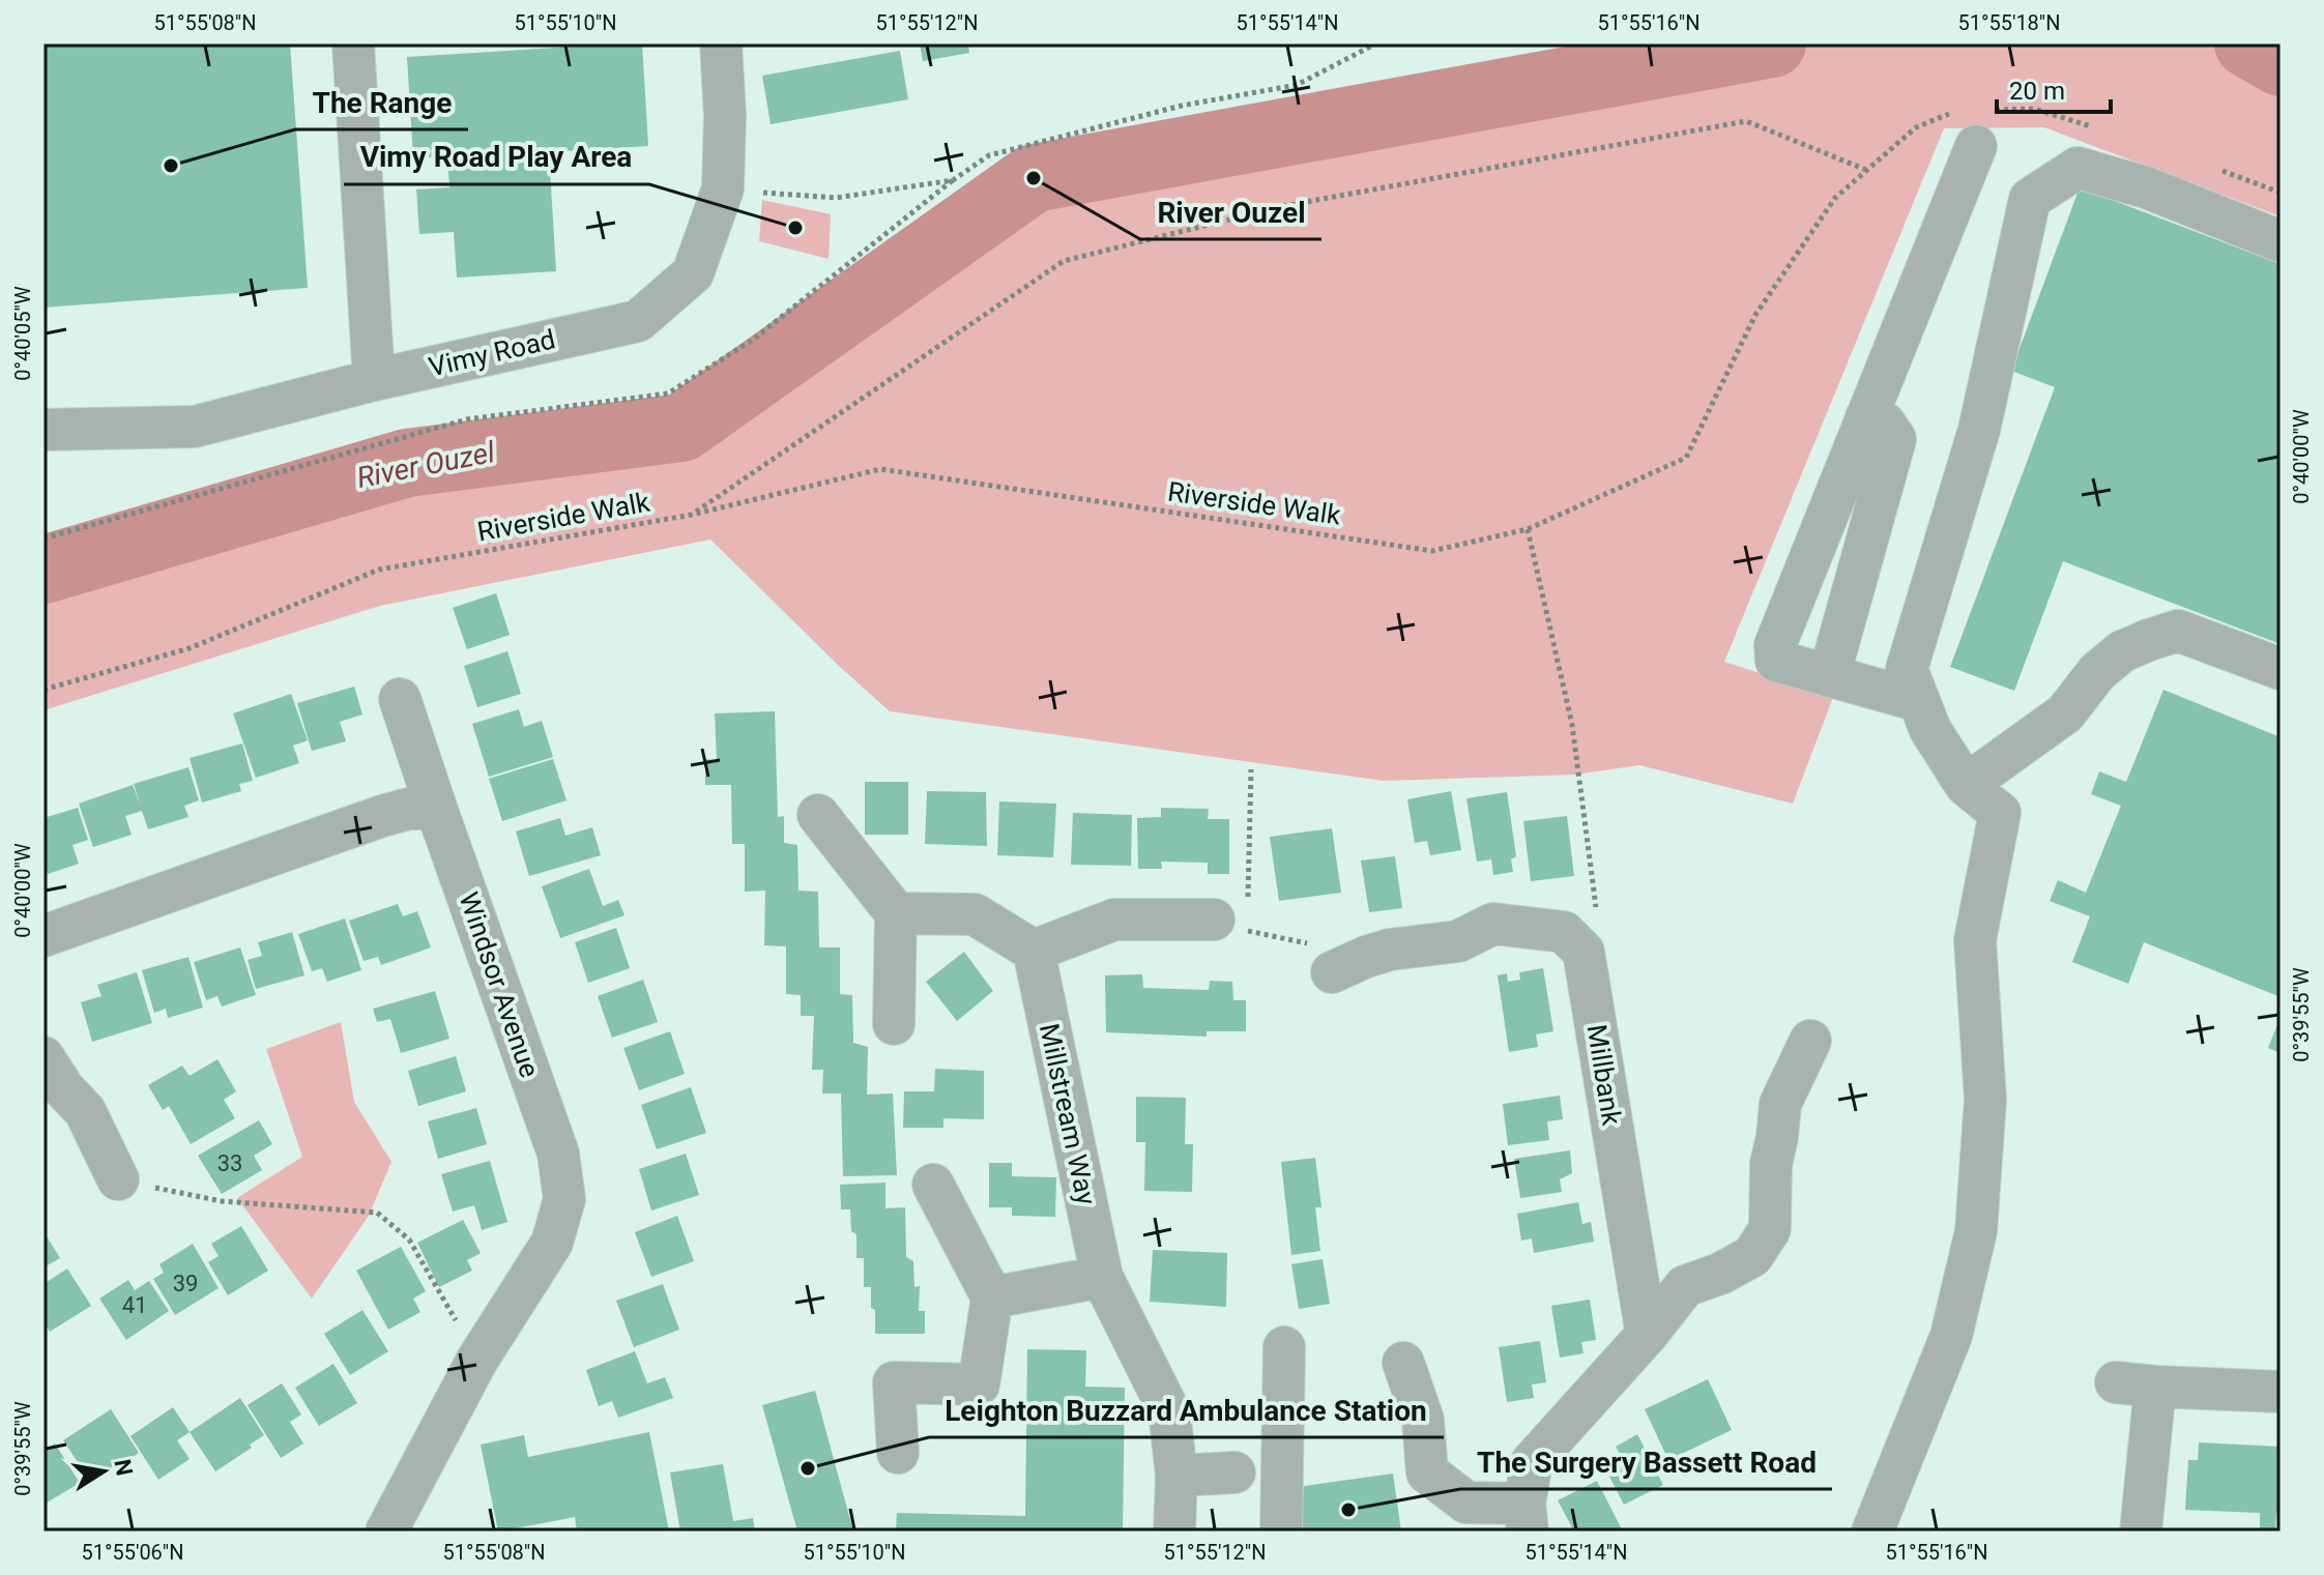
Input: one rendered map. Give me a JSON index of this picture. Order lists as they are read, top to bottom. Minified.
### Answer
{"streets":{"street":["Vimy Road","Windsor Avenue","Millbank","Millstream Way"],"path":["Riverside Walk"]},"water":["River Ouzel"],"places":["The Range","River Ouzel","Vimy Road Play Area","Leighton Buzzard Ambulance Station","The Surgery Bassett Road"],"house_numbers":["33","39","41"],"scale_bar":"20 m","north":"right","coordinates":["51°55'08\"N","51°55'10\"N","51°55'12\"N","51°55'14\"N","51°55'16\"N","51°55'18\"N","0°40'05\"W","0°40'00\"W","0°39'55\"W","51°55'06\"N"]}
